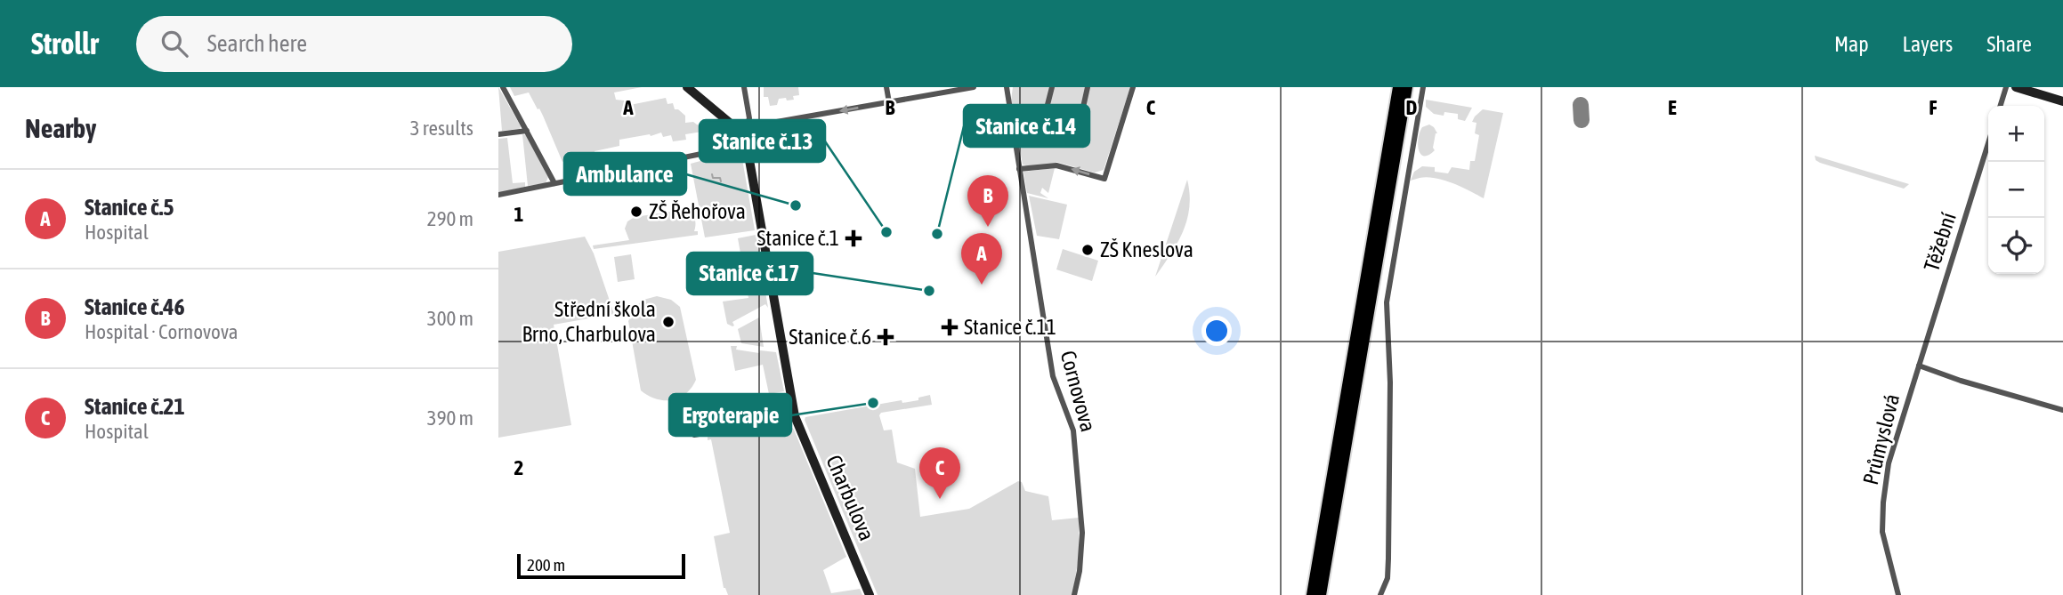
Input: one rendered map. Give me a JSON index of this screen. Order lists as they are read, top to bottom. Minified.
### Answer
{"streets":{"street":["Těžební","Cornovova","Průmyslová","Charbulova"]},"crossings":[["Těžební","Průmyslová"]],"places":{"other":["Ambulance","ZŠ Řehořova","Stanice č.13","Stanice č.14","ZŠ Kneslova","Stanice č.17","Střední škola Brno, Charbulova","Ergoterapie"],"health":["Stanice č.1","Stanice č.11","Stanice č.6"]},"scale_bar":"200 m","page":{"header":"Strollr","search":"Search here","nav":["Map","Layers","Share"],"heading":["Nearby","3 results"],"map_buttons":["+","−"],"list":[{"mark":"A","name":"Stanice č.5","note":"Hospital","value":"290 m"},{"mark":"B","name":"Stanice č.46","note":"Hospital · Cornovova","value":"300 m"},{"mark":"C","name":"Stanice č.21","note":"Hospital","value":"390 m"}],"pins":["B","A","C"],"scale":"200 m"},"grid":{"columns":["A","B","C","D","E","F"],"rows":["1","2"]}}
